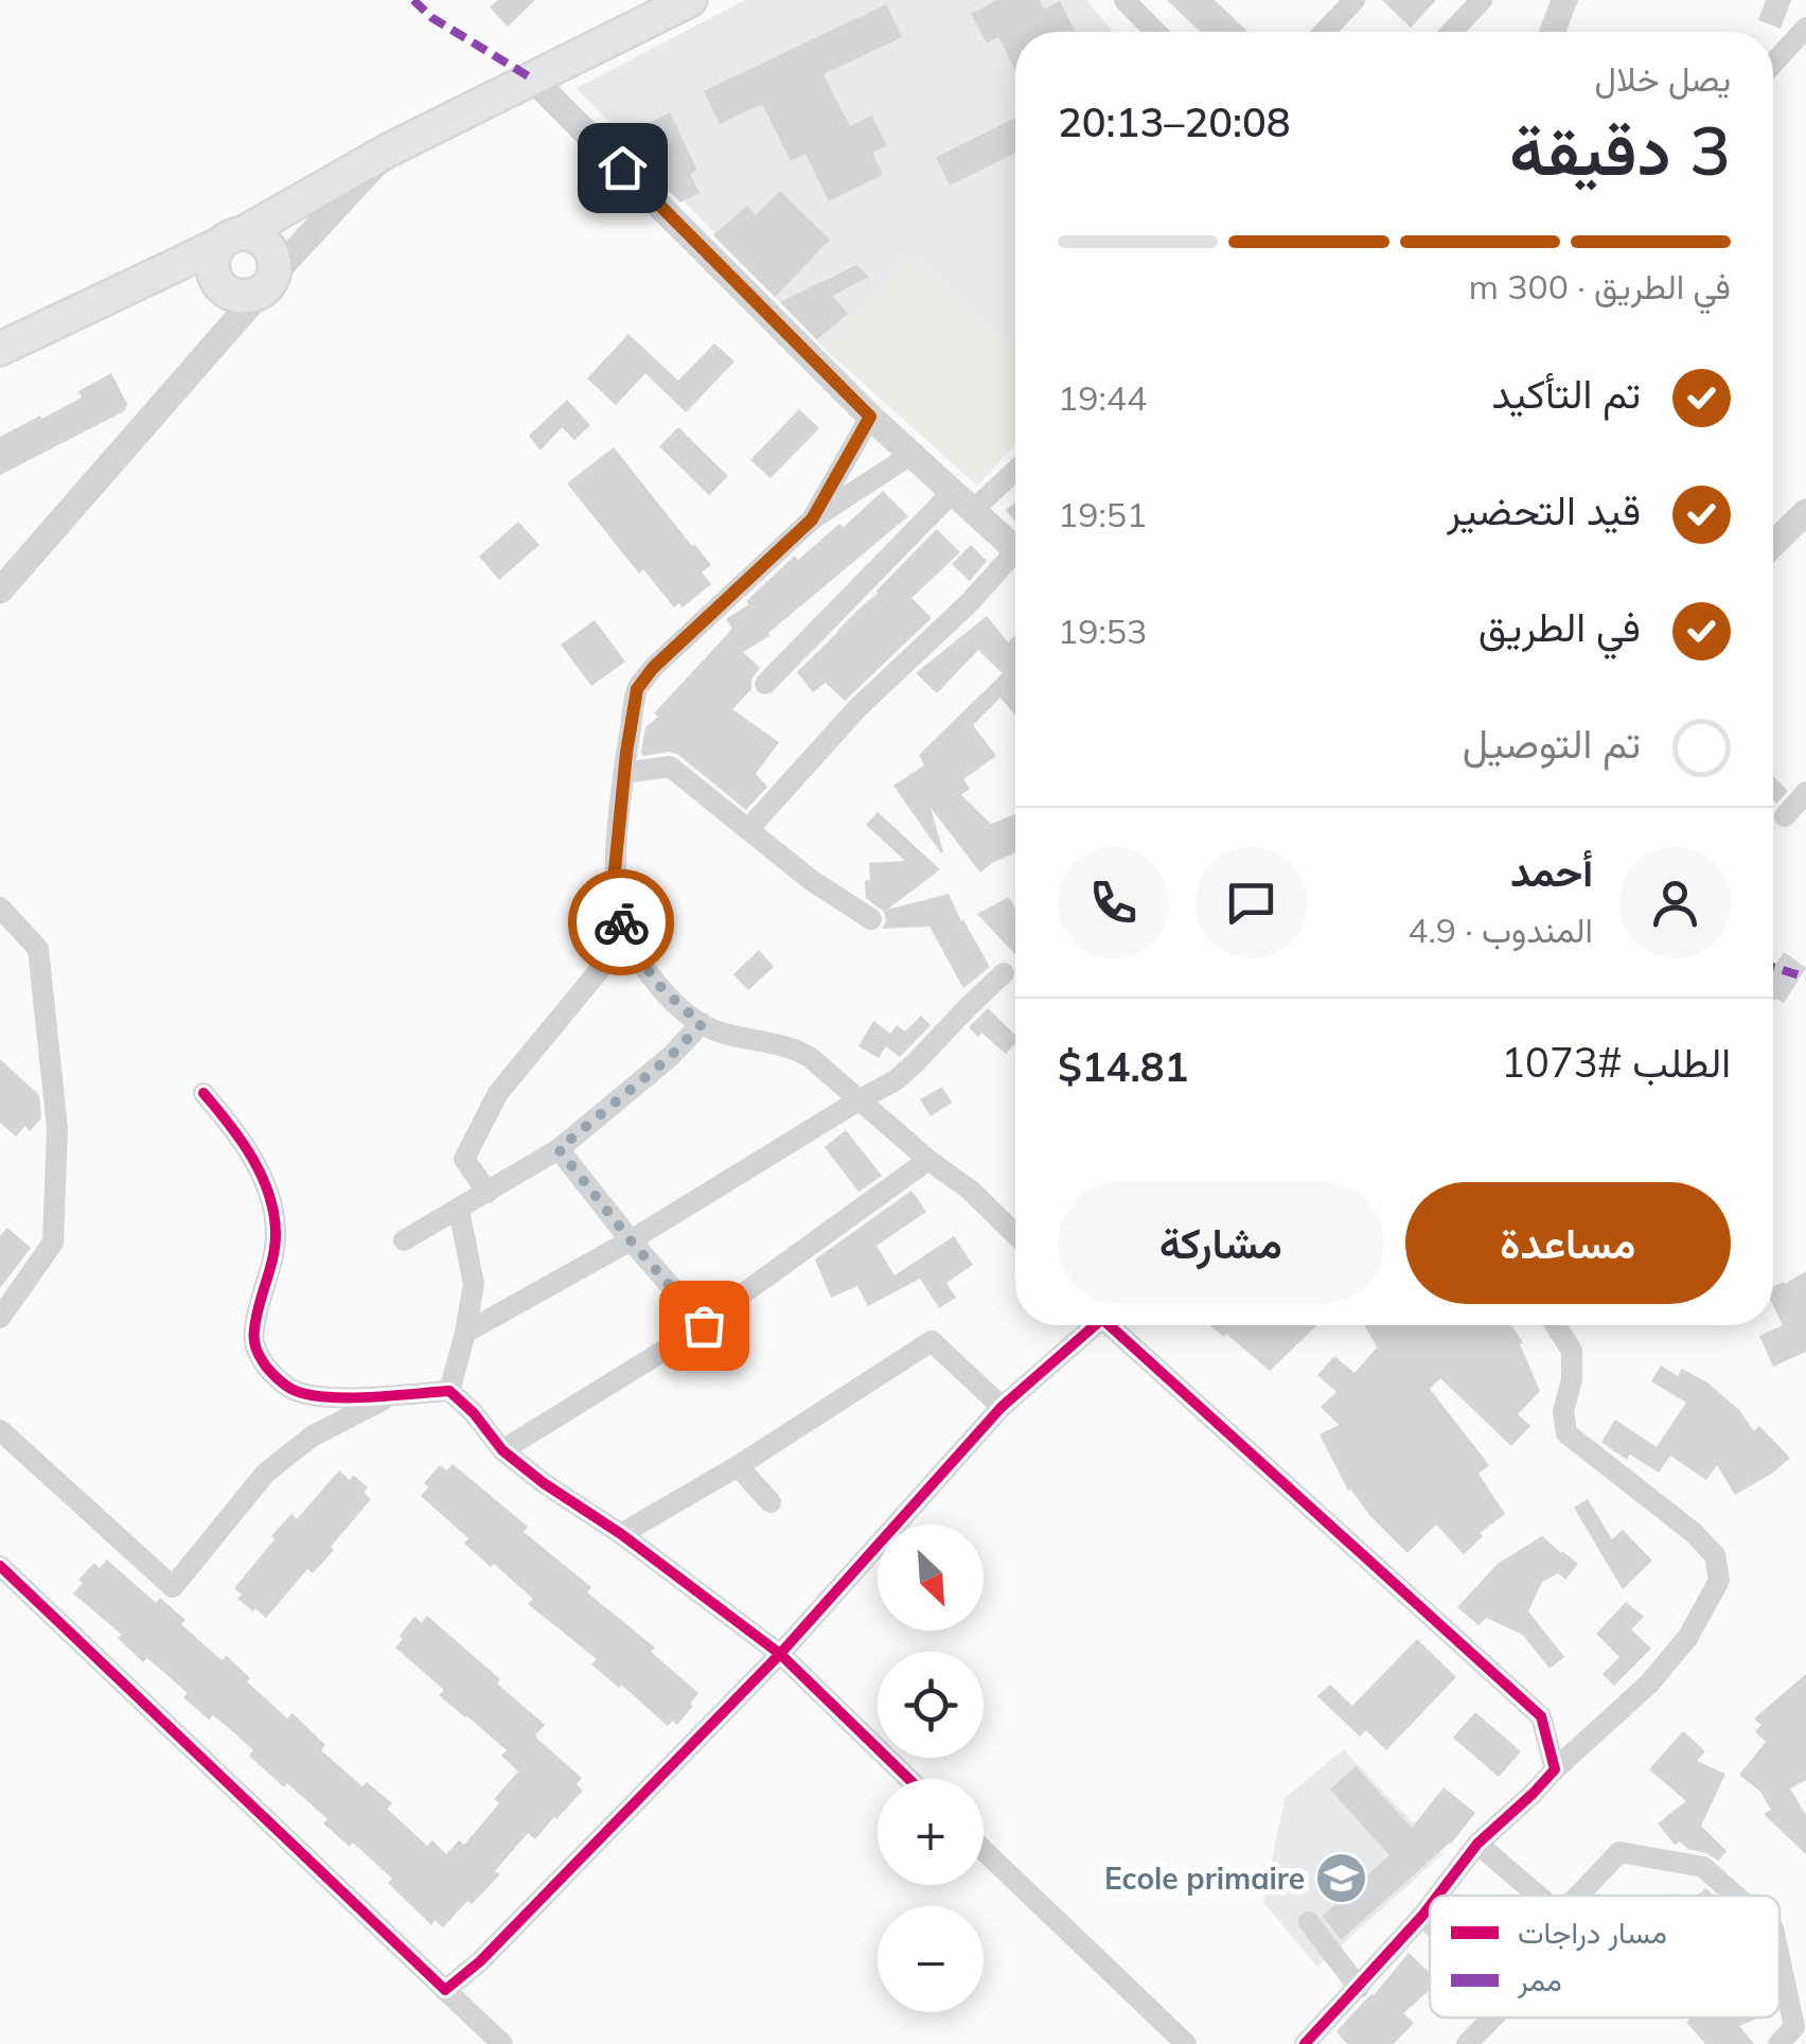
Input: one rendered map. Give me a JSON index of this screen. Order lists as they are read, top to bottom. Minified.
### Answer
{"places":{"school or university":["Ecole primaire"]},"legend":["مسار دراجات","ممر"],"north":"bottom right","page":{"heading":["3 دقيقة","يصل خلال","20:08–20:13"],"panel":["أحمد","المندوب · 4.9","الطلب #1073","$14.81"],"bar":"في الطريق · 300 m","list":[["تم التأكيد","19:44"],["قيد التحضير","19:51"],["في الطريق","19:53"],"تم التوصيل"],"buttons":["مساعدة","مشاركة"],"map_buttons":["+","−"]}}
